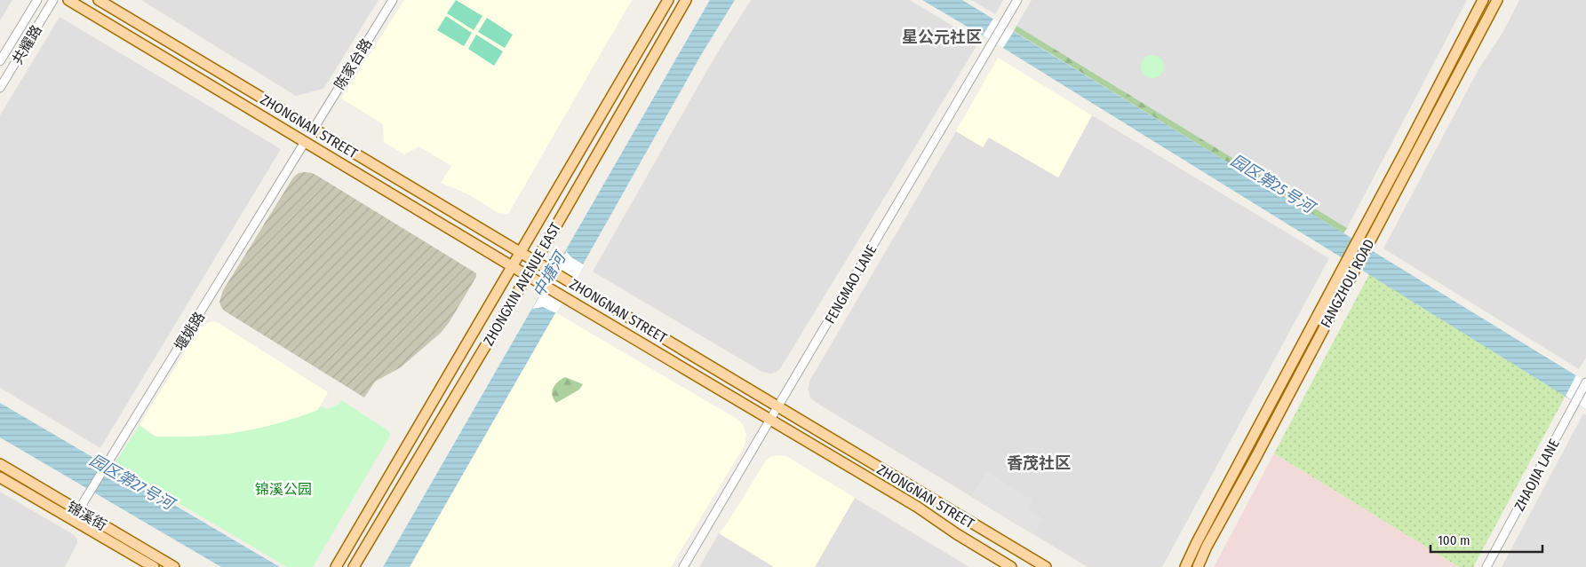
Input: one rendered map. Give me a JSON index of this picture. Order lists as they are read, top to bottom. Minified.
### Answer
{"streets":{"main road":["ZHONGNAN STREET","FANGZHOU ROAD","ZHONGXIN AVENUE EAST","锦溪街"],"street":["共耀路","陈家台路","FENGMAO LANE","堰姚路","ZHAOJIA LANE"]},"crossings":[["陈家台路","ZHONGNAN STREET"],["ZHONGNAN STREET","ZHONGXIN AVENUE EAST"],["ZHONGNAN STREET","FENGMAO LANE"],["ZHONGNAN STREET","堰姚路"],["堰姚路","锦溪街"]],"districts":["星公元社区","香茂社区"],"water":["园区第25号河","中塘河","园区第27号河"],"parks":["锦溪公园"],"scale_bar":"100 m"}
